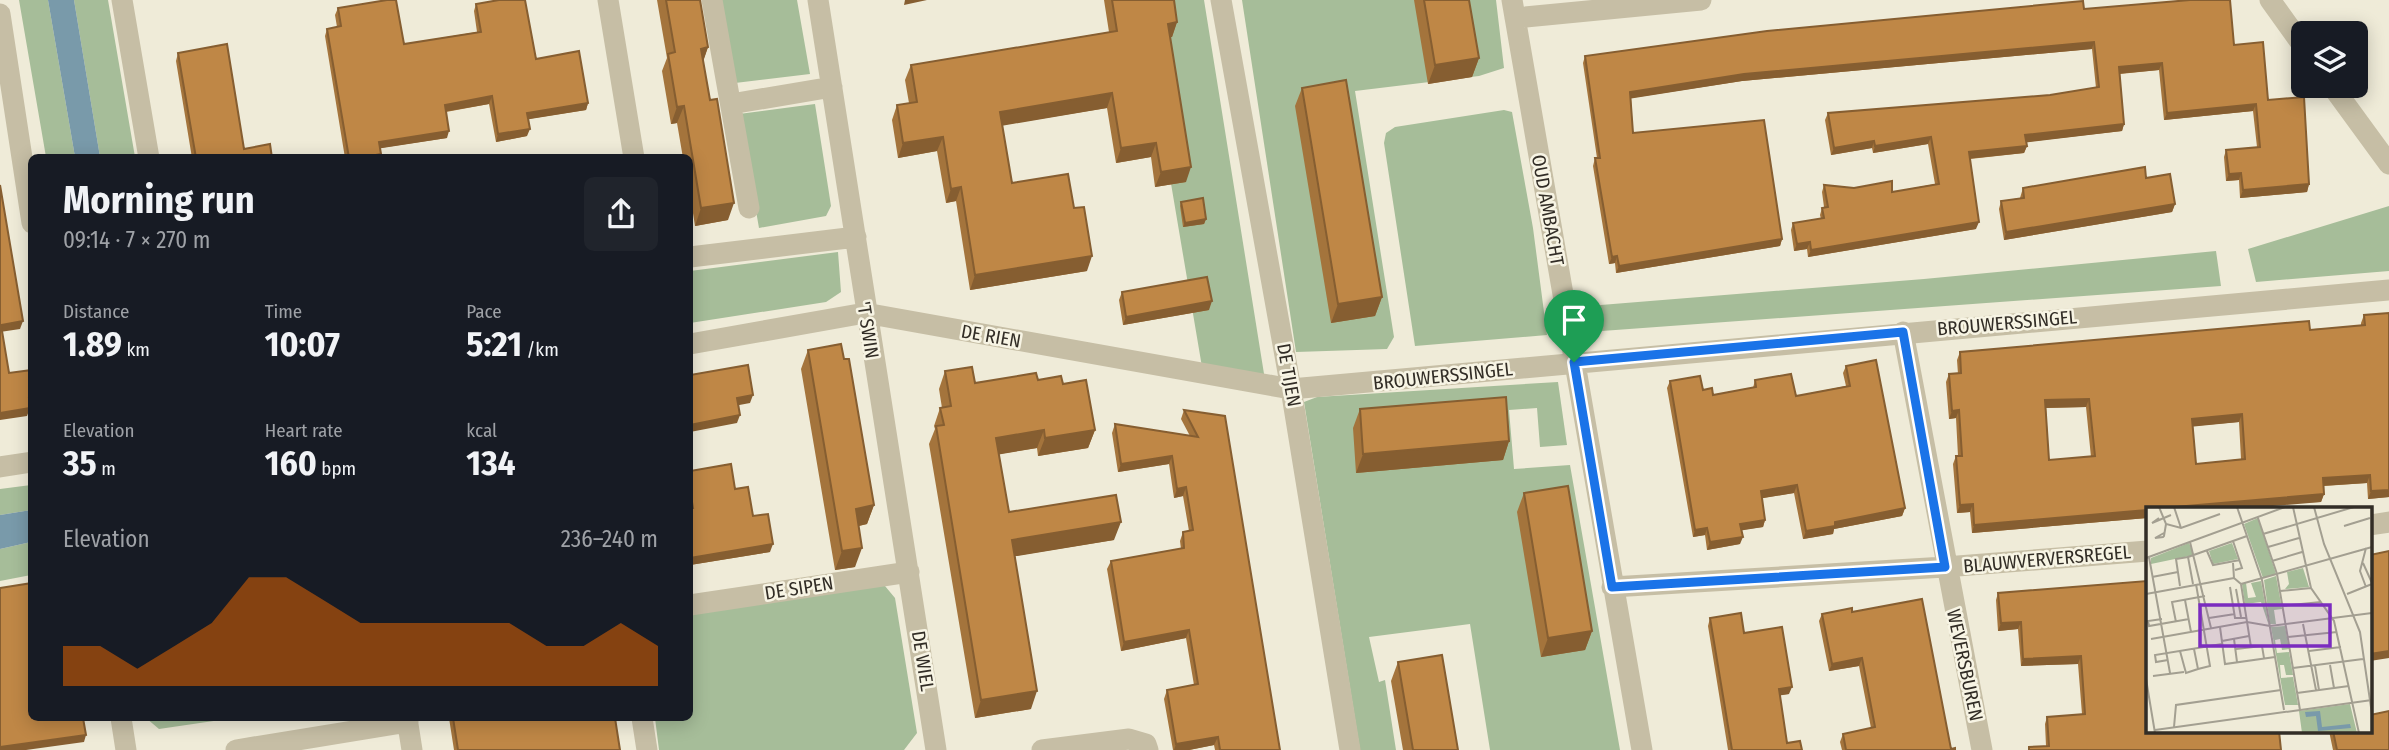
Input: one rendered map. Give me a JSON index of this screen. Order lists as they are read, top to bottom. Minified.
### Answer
{"streets":{"street":["OUD AMBACHT","BROUWERSSINGEL","'T SWIN","DE RIEN","DE TIJEN","BLAUWVERVERSREGEL","DE SIPEN","DE WIEL","WEVERSBUREN"]},"crossings":[["OUD AMBACHT","BROUWERSSINGEL"],["OUD AMBACHT","BLAUWVERVERSREGEL"],["BROUWERSSINGEL","DE RIEN"],["BROUWERSSINGEL","DE TIJEN"],["BROUWERSSINGEL","WEVERSBUREN"],["'T SWIN","DE RIEN"],["'T SWIN","DE SIPEN"],["'T SWIN","DE WIEL"],["DE RIEN","DE TIJEN"],["BLAUWVERVERSREGEL","WEVERSBUREN"],["DE SIPEN","DE WIEL"]],"page":{"heading":["Morning run","09:14 · 7 × 270 m"],"stats":[["Distance","1.89 km"],["Time","10:07"],["Pace","5:21 /km"],["Elevation","35 m"],["Heart rate","160 bpm"],["kcal","134"]],"chart":["Elevation","236–240 m"]}}
